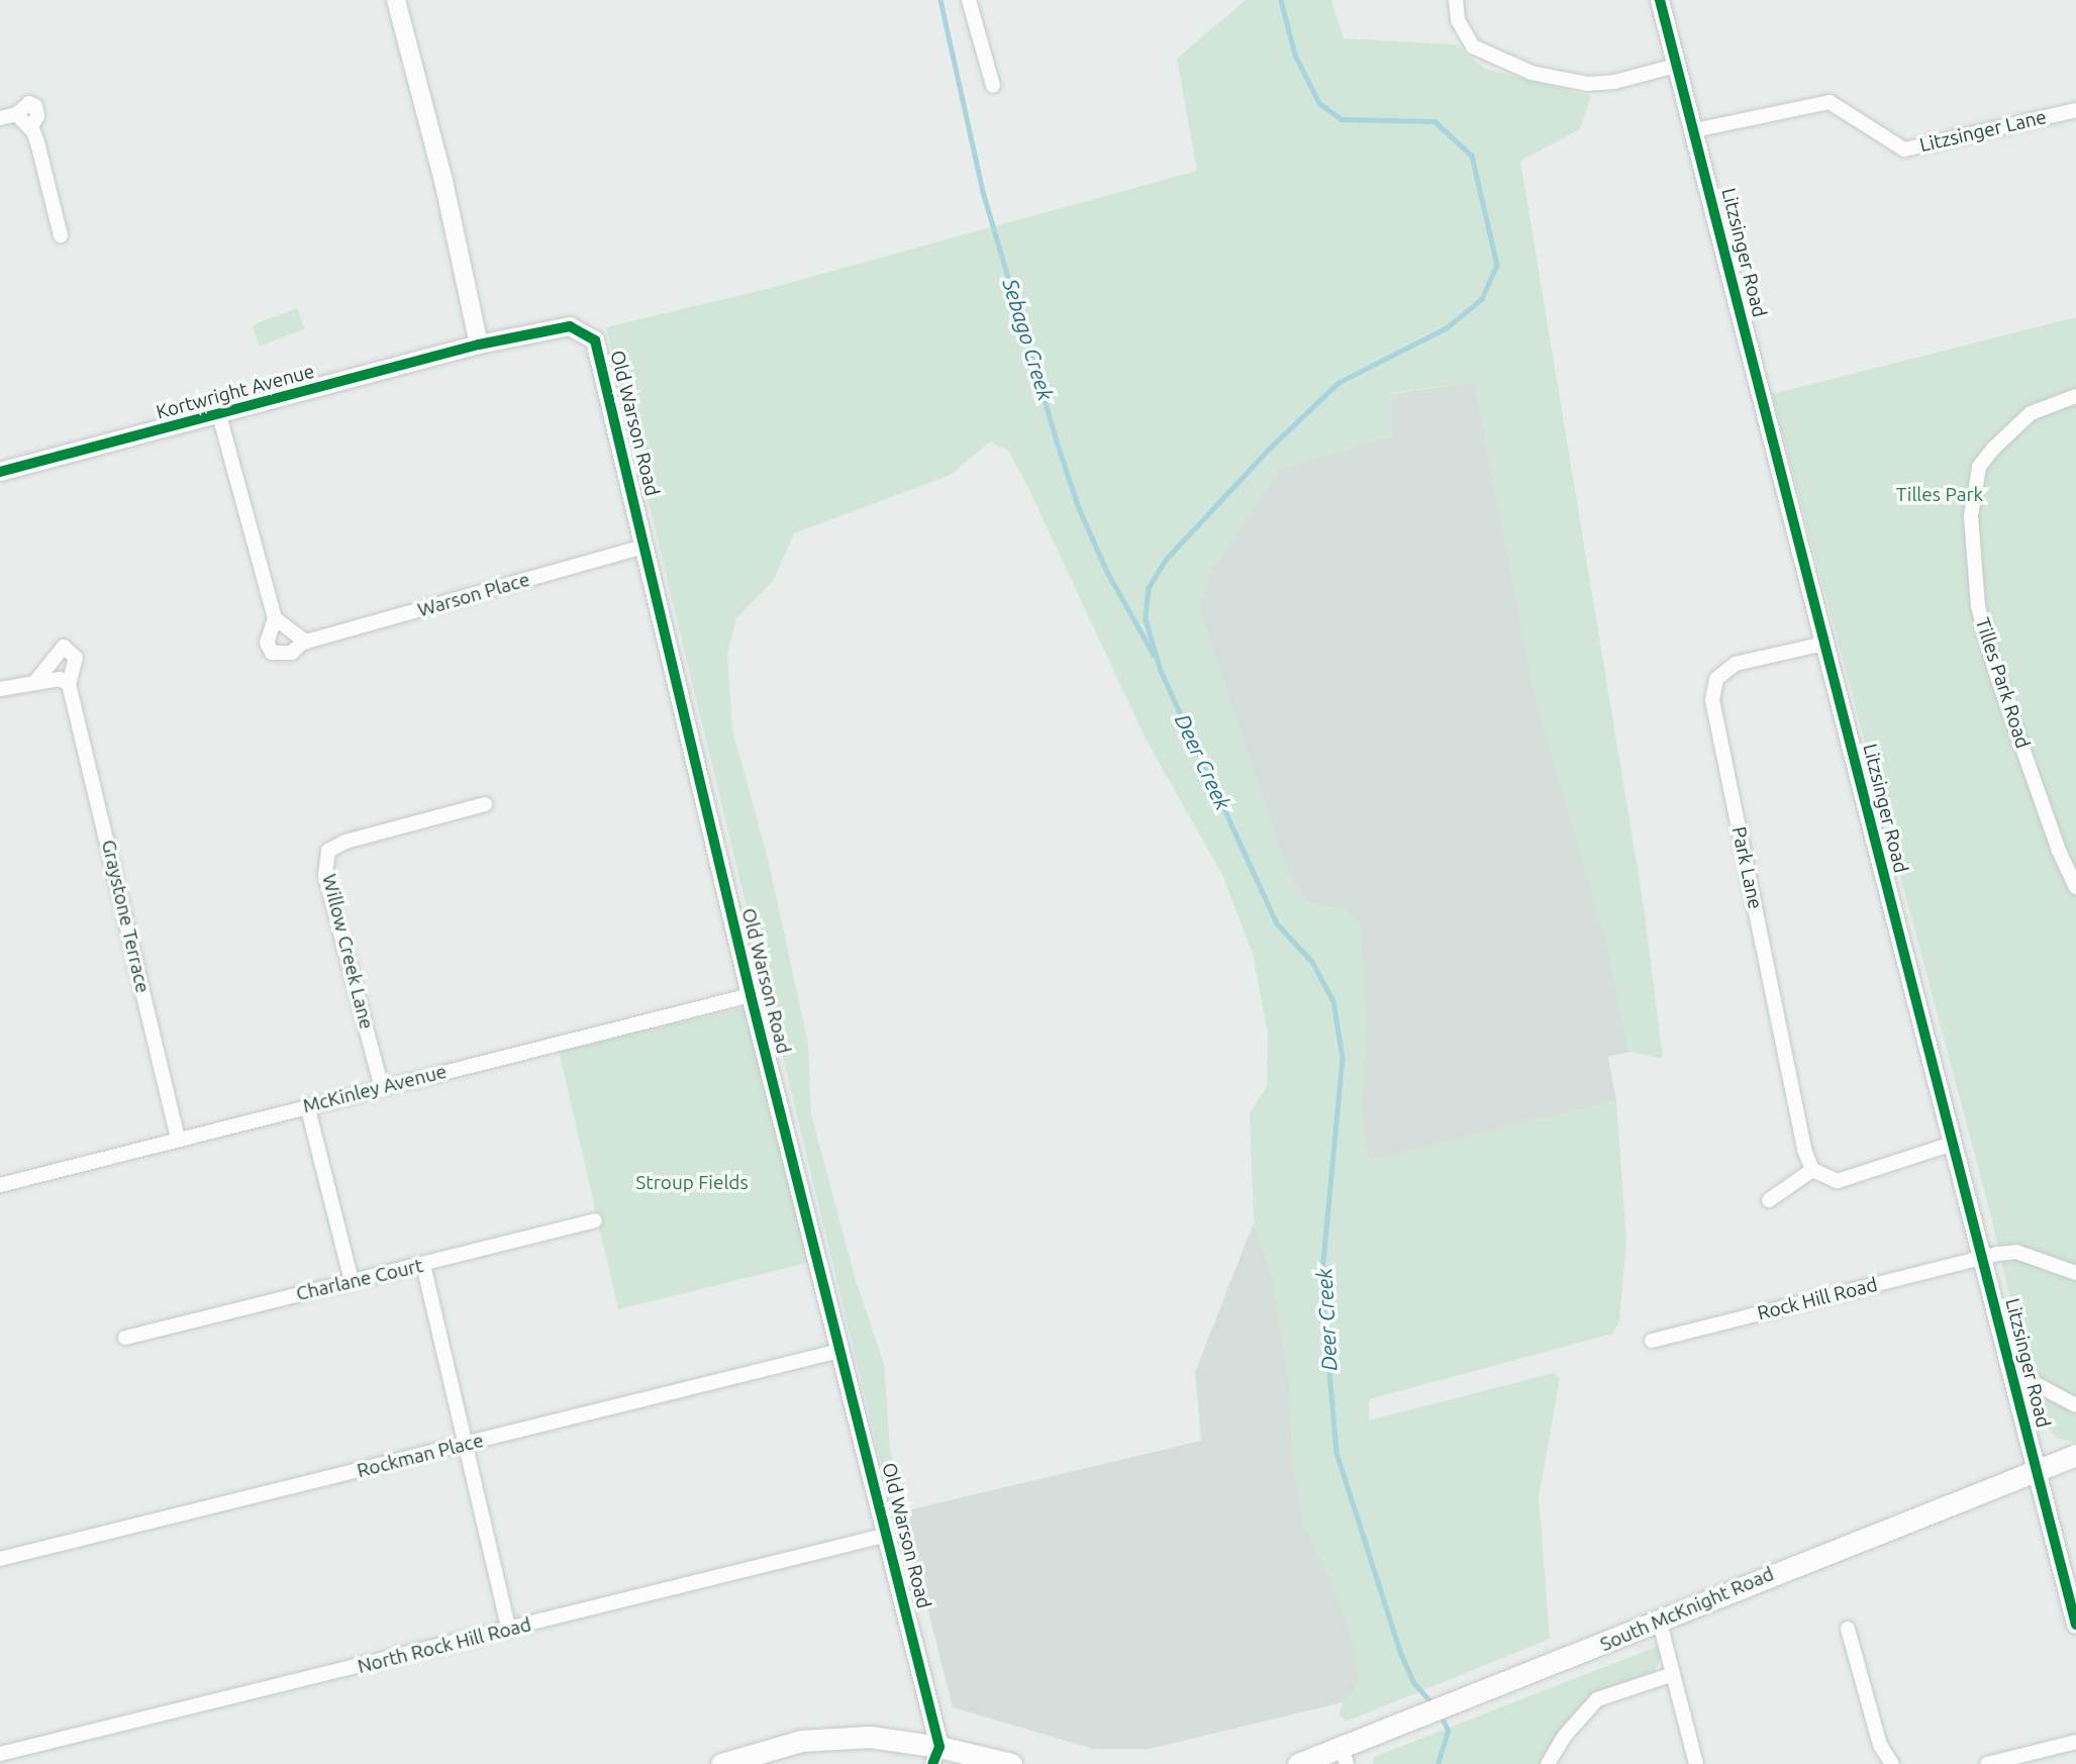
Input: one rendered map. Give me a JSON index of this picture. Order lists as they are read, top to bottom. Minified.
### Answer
{"streets":{"main road":["South McKnight Road"],"street":["Litzsinger Lane","Litzsinger Road","Kortwright Avenue","Old Warson Road","Warson Place","Tilles Park Road","Park Lane","Graystone Terrace","Willow Creek Lane","McKinley Avenue","Charlane Court","Rock Hill Road","Rockman Place","North Rock Hill Road"]},"crossings":[["Litzsinger Lane","Litzsinger Road"],["Litzsinger Road","Park Lane"],["Litzsinger Road","Rock Hill Road"],["Litzsinger Road","South McKnight Road"],["Kortwright Avenue","Old Warson Road"],["Kortwright Avenue","Warson Place"],["Old Warson Road","Warson Place"],["Old Warson Road","McKinley Avenue"],["Old Warson Road","Rockman Place"],["Old Warson Road","North Rock Hill Road"],["Graystone Terrace","McKinley Avenue"],["Willow Creek Lane","McKinley Avenue"]],"water":["Sebago Creek","Deer Creek"],"parks":["Tilles Park","Stroup Fields"]}
